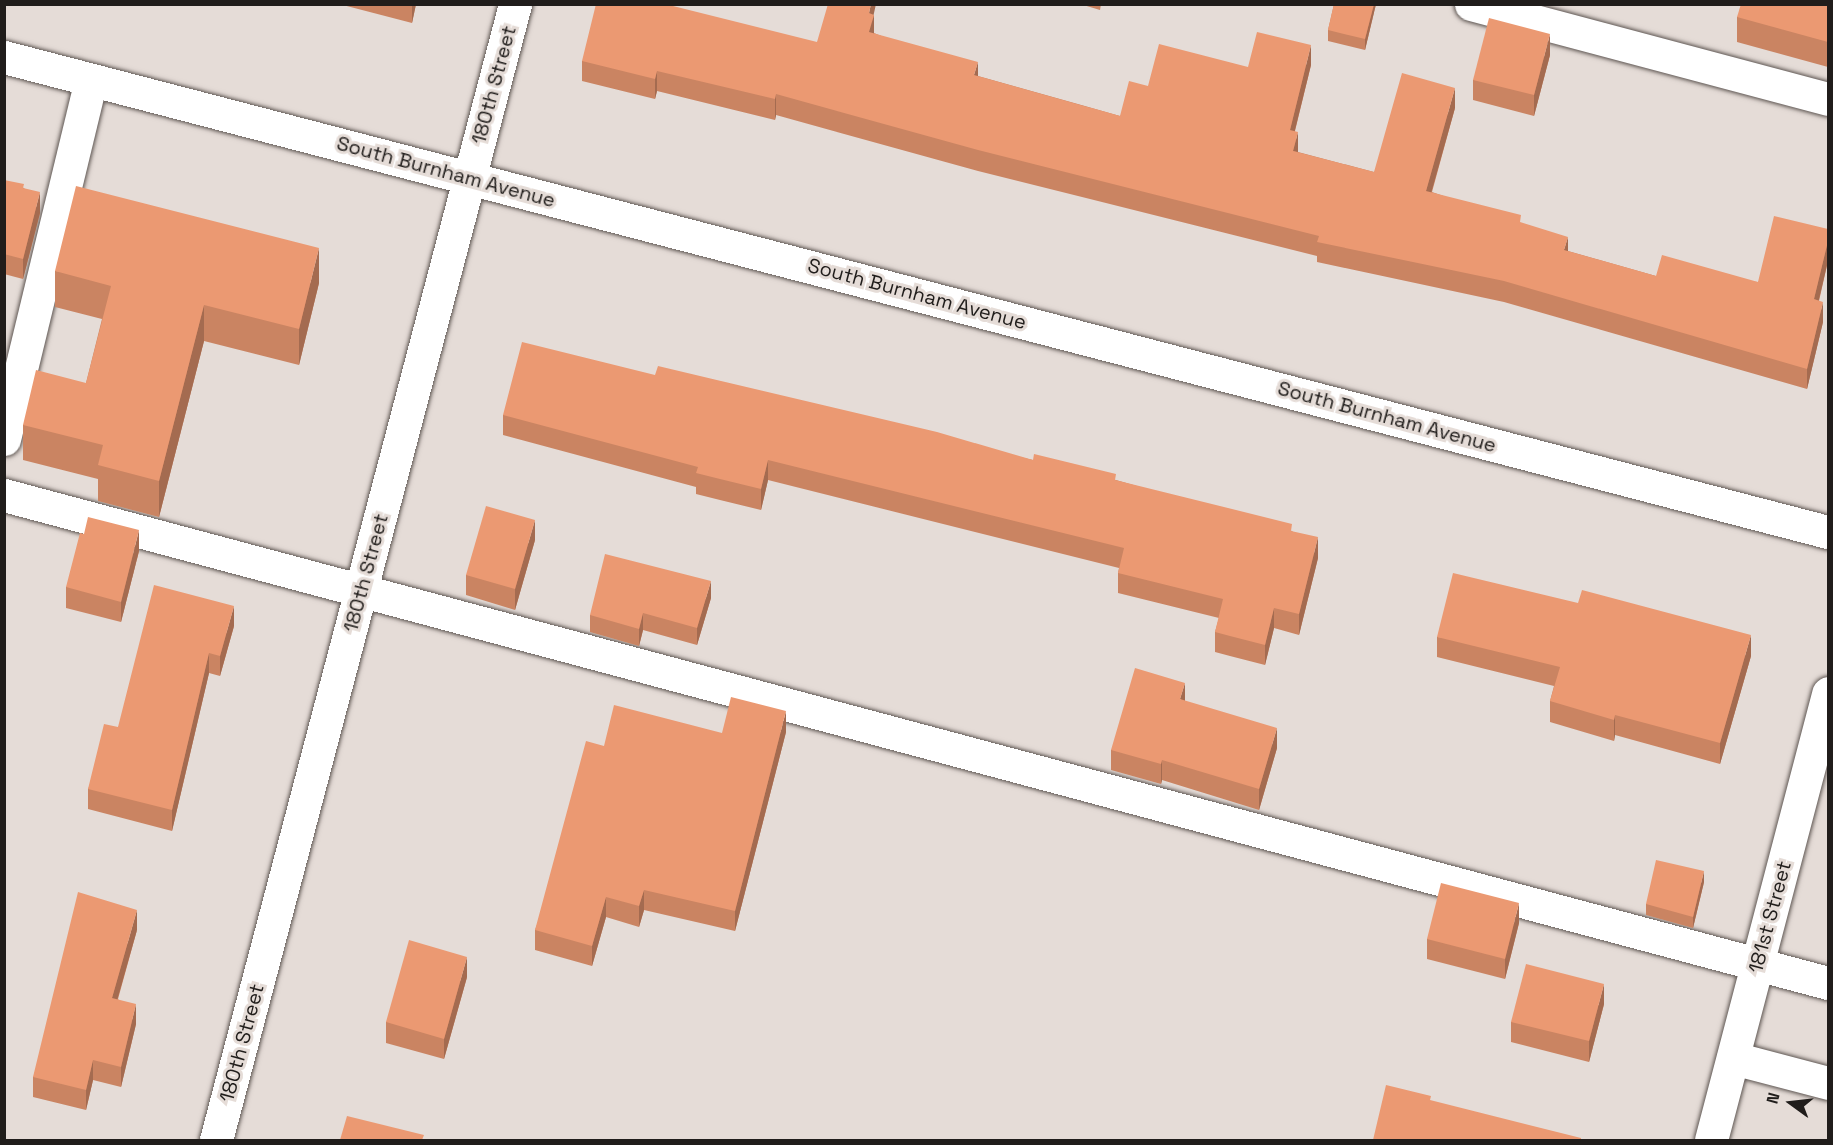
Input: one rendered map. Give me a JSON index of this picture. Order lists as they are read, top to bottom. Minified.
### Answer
{"streets":{"main road":["180th Street","South Burnham Avenue","181st Street"]},"crossings":[["180th Street","South Burnham Avenue"]],"north":"left"}
